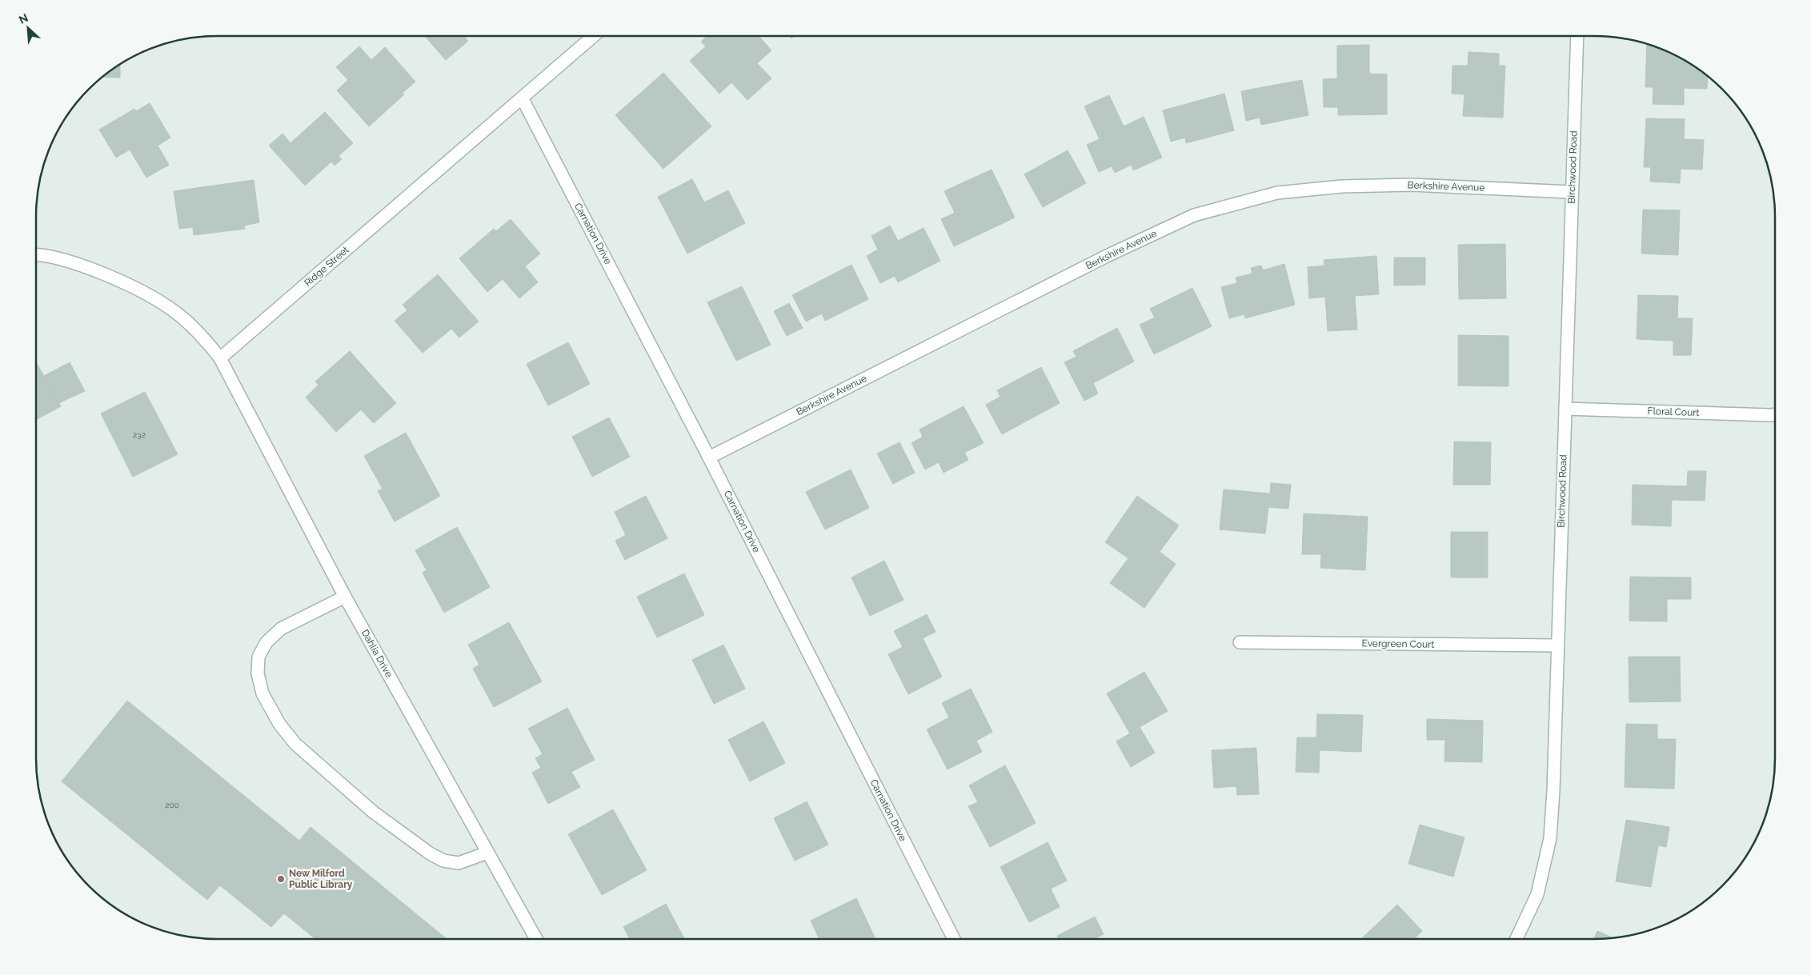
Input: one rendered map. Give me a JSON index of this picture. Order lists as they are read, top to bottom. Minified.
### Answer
{"streets":{"street":["Birchwood Road","Berkshire Avenue","Carnation Drive","Ridge Street","Floral Court","Evergreen Court","Dahlia Drive"]},"crossings":[["Birchwood Road","Berkshire Avenue"],["Birchwood Road","Floral Court"],["Birchwood Road","Evergreen Court"],["Berkshire Avenue","Carnation Drive"],["Carnation Drive","Ridge Street"],["Ridge Street","Dahlia Drive"]],"places":["New Milford Public Library"],"house_numbers":["232","200"],"north":"top left"}
